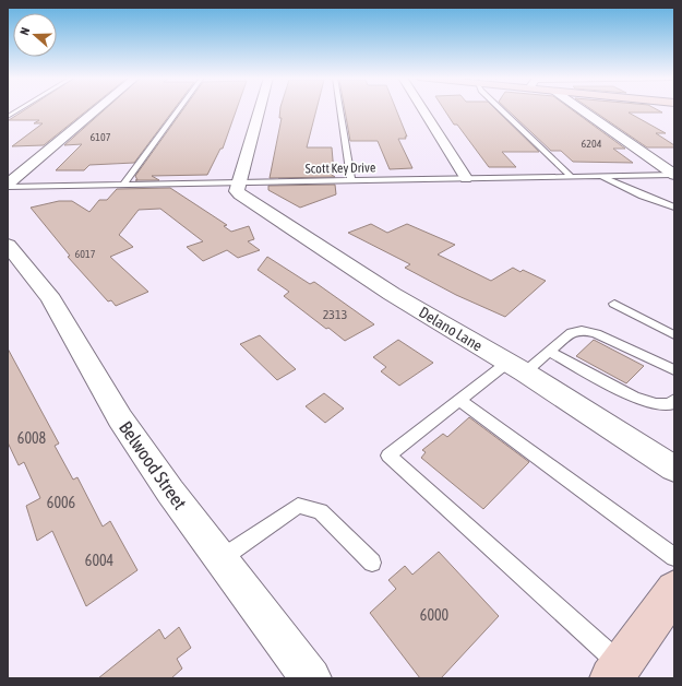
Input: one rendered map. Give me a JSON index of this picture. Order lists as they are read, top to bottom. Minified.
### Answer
{"streets":{"street":["Delano Lane","Belwood Street"],"lane":["Scott Key Drive"]},"crossings":[["Scott Key Drive","Delano Lane"]],"house_numbers":["6107","6204","6017","2313","6008","6006","6004","6000"],"north":"left"}
